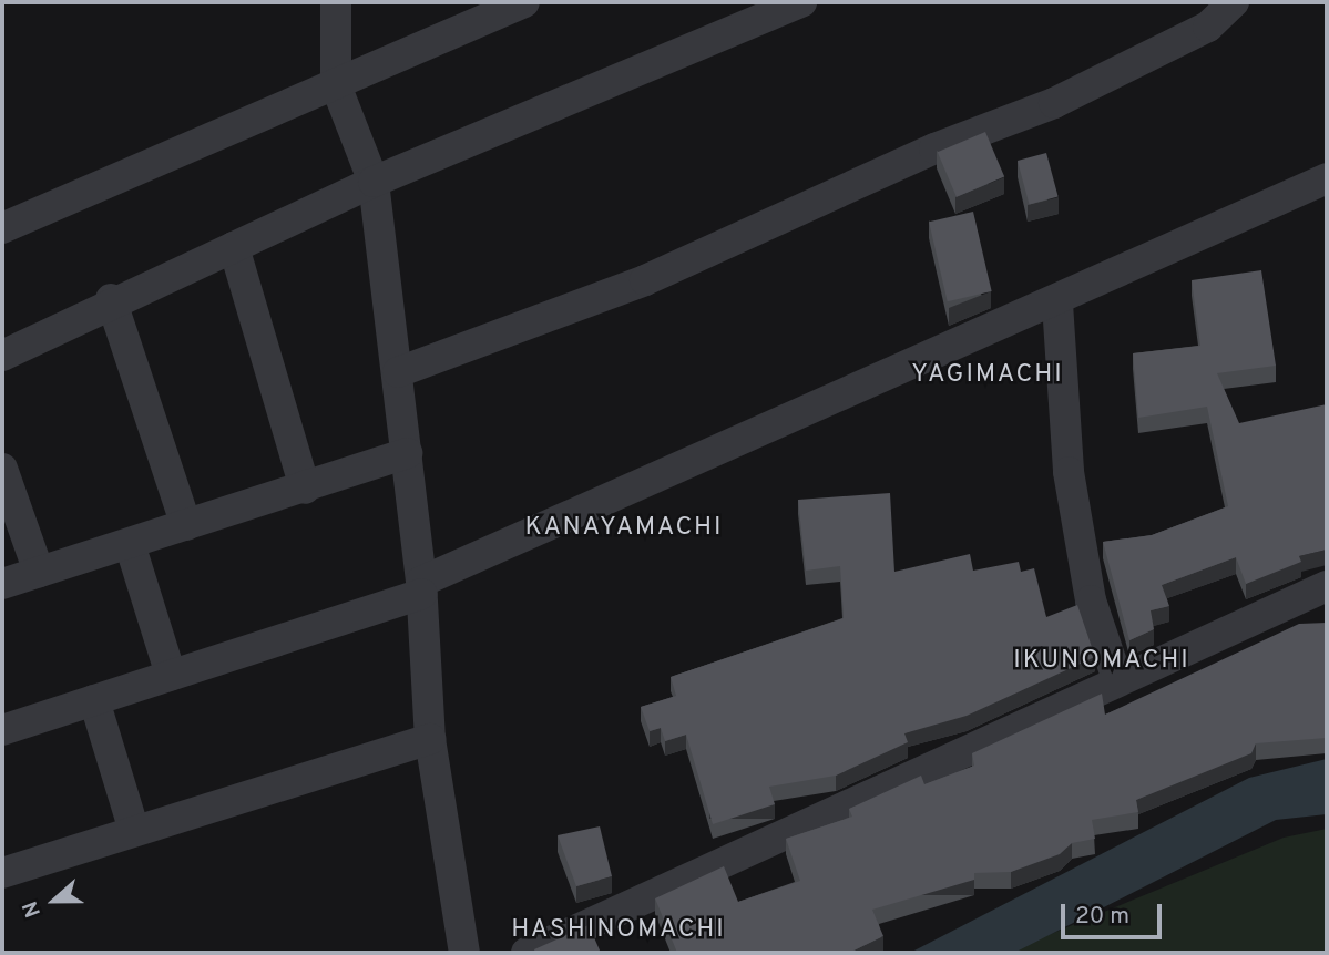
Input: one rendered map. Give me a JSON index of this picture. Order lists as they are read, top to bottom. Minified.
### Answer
{"districts":["YAGIMACHI","KANAYAMACHI","IKUNOMACHI","HASHINOMACHI"],"scale_bar":"20 m","north":"left"}
